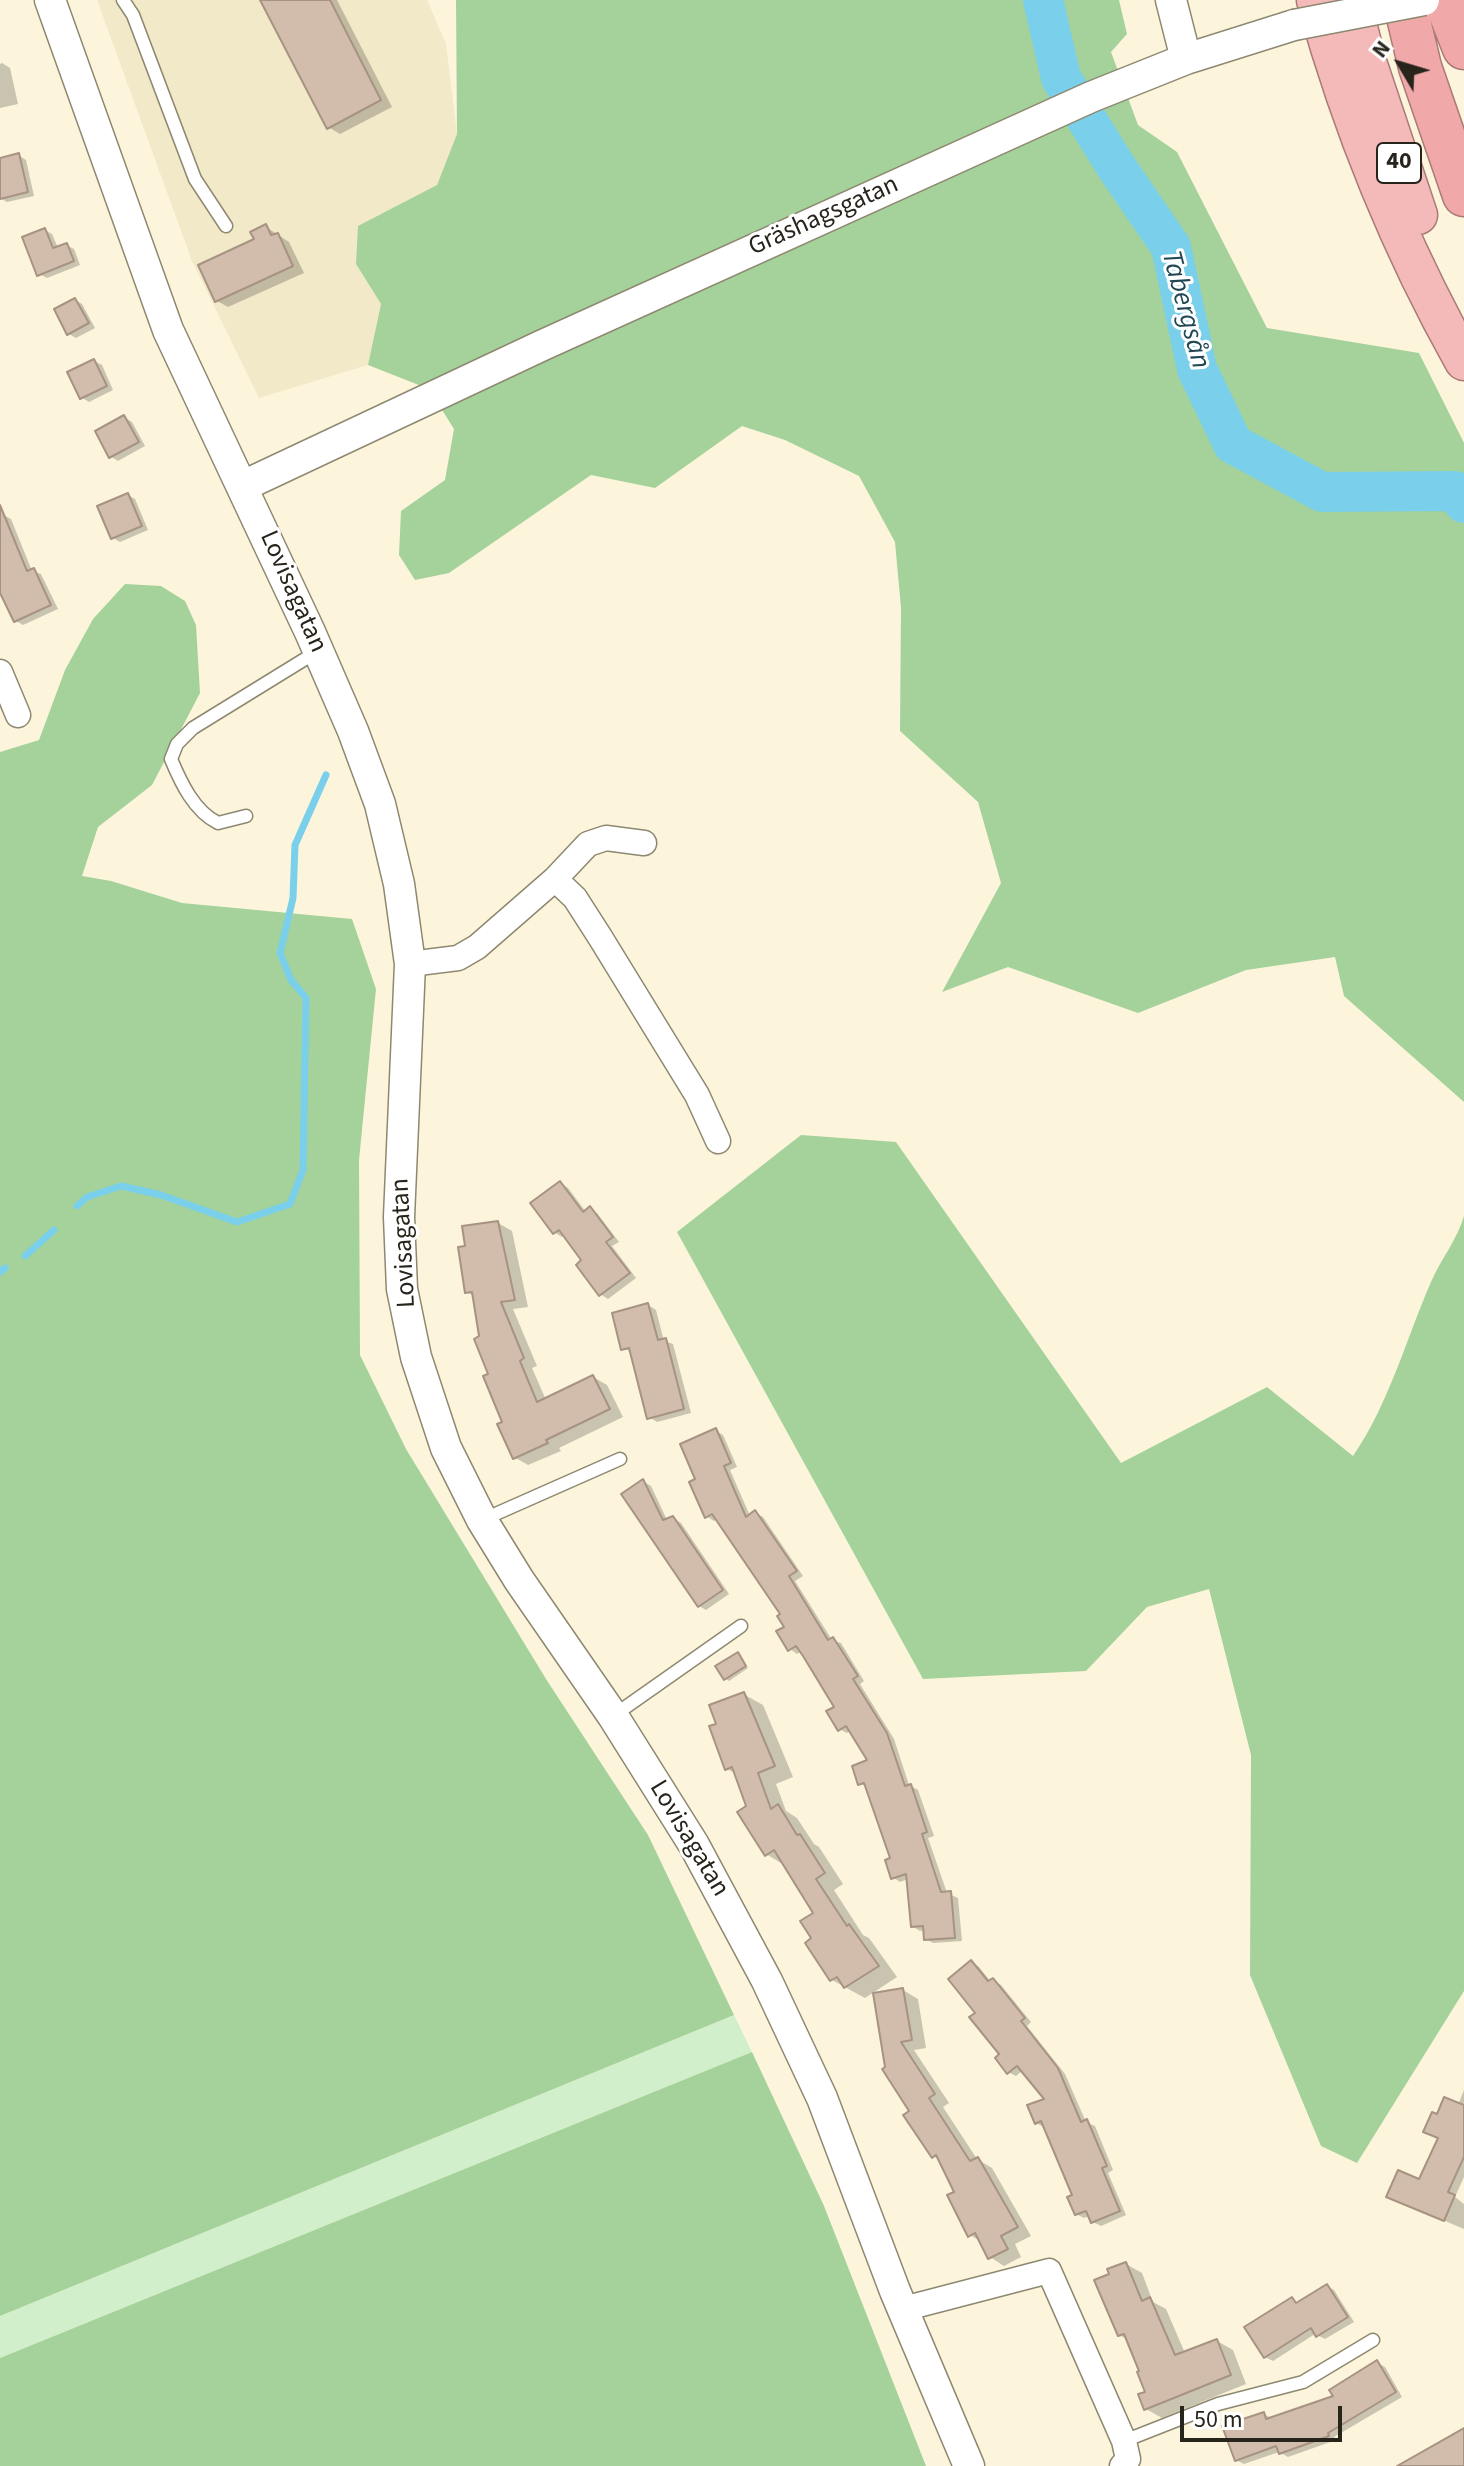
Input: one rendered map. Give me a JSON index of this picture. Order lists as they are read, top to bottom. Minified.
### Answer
{"streets":{"highway":["40"],"street":["Gräshagsgatan","Lovisagatan"]},"crossings":[["Gräshagsgatan","Lovisagatan"]],"water":["Tabergsån"],"scale_bar":"50 m","north":"top left"}
